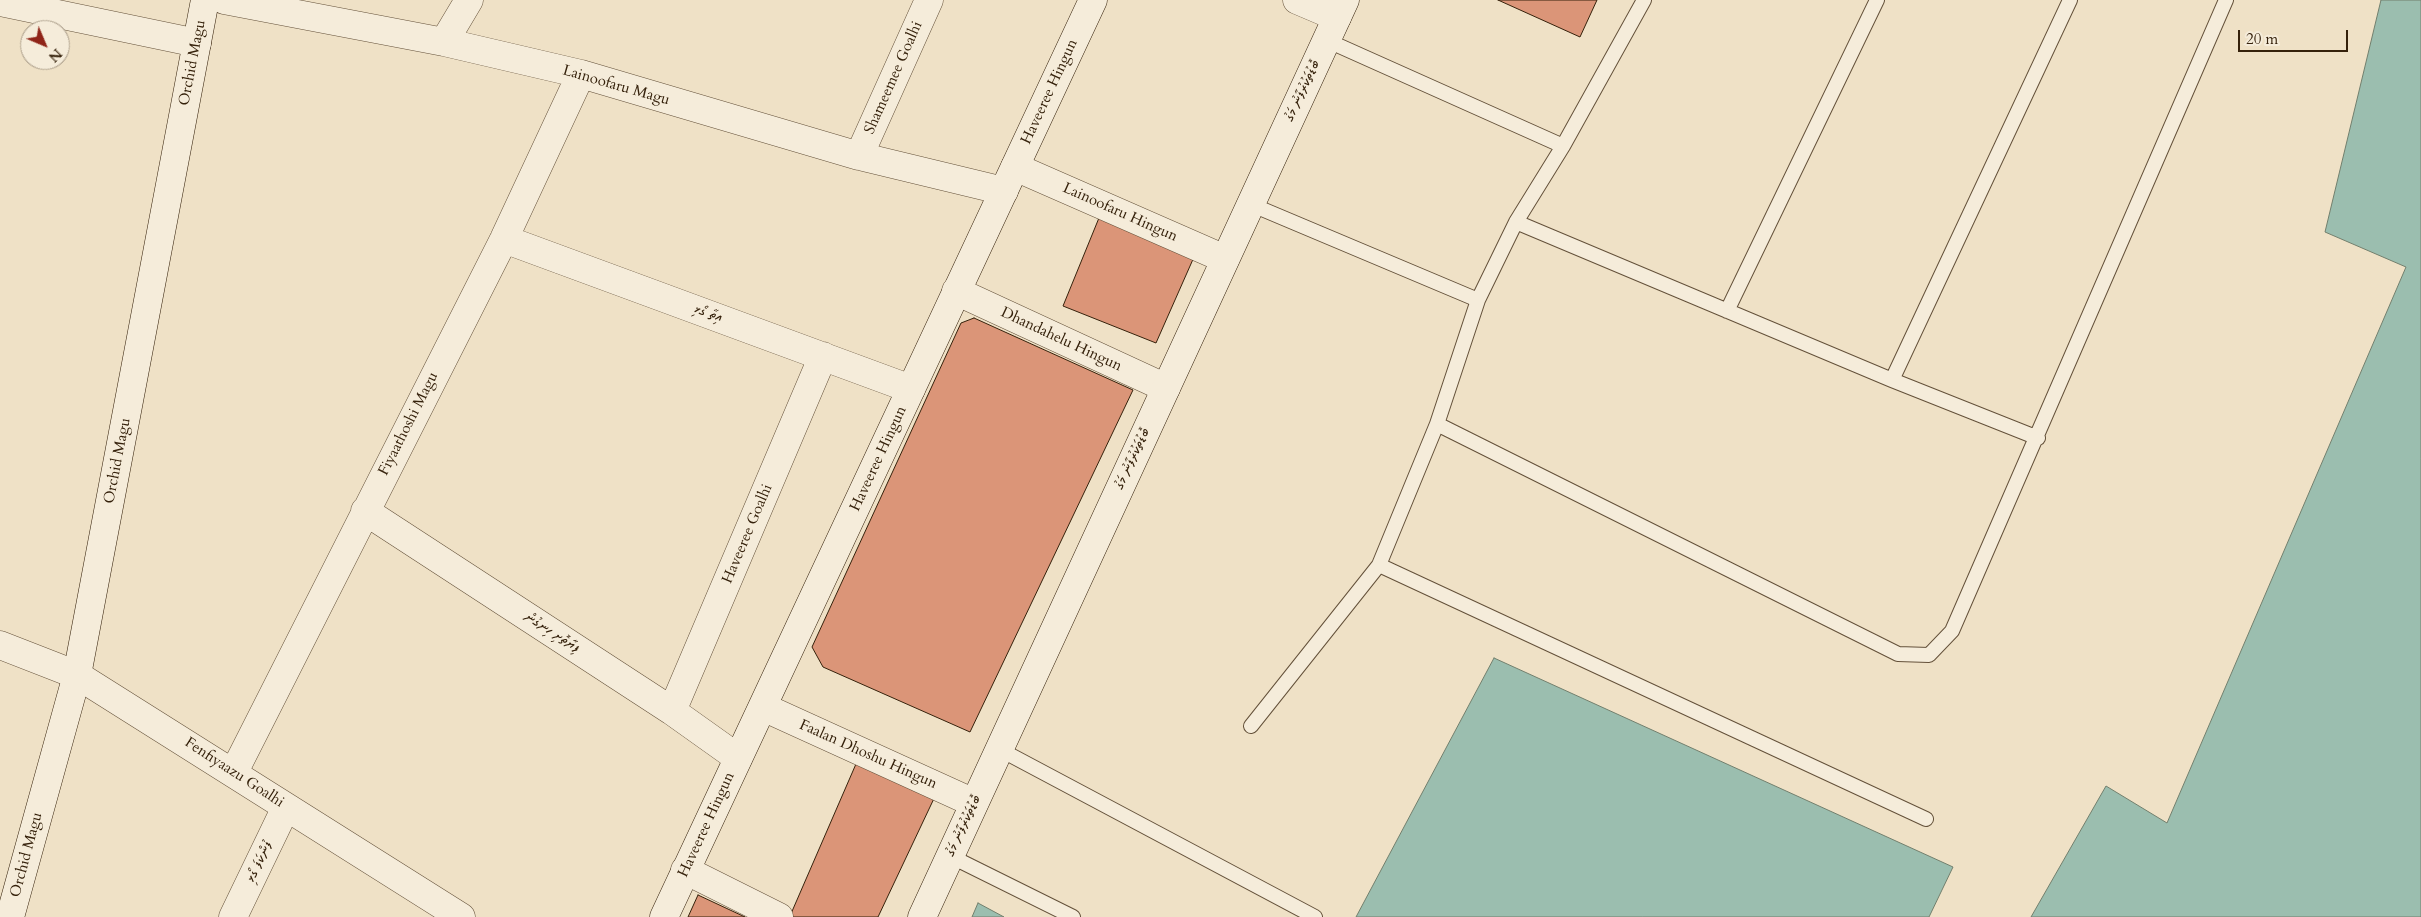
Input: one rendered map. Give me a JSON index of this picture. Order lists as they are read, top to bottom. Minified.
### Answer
{"streets":{"street":["Orchid Magu","Shameemee Goalhi","Lainoofaru Magu","ބޮޑުތަކުރުފާނު މަގު","Haveeree Hingun","Lainoofaru Hingun","އިތާ ގޯޅި","Dhandahelu Hingun","Fiyaathoshi Magu","Haveeree Goalhi","ފިޔާތޮށި ހިނގުން","Faalan Dhoshu Hingun","Fenfiyaazu Goalhi","ފުންކަފަ ގޯޅި"]},"crossings":[["Orchid Magu","Fenfiyaazu Goalhi"],["Shameemee Goalhi","Lainoofaru Magu"],["Lainoofaru Magu","Haveeree Hingun"],["Lainoofaru Magu","Lainoofaru Hingun"],["Lainoofaru Magu","Fiyaathoshi Magu"],["ބޮޑުތަކުރުފާނު މަގު","Lainoofaru Hingun"],["ބޮޑުތަކުރުފާނު މަގު","Dhandahelu Hingun"],["ބޮޑުތަކުރުފާނު މަގު","Faalan Dhoshu Hingun"],["Haveeree Hingun","Lainoofaru Hingun"],["Haveeree Hingun","އިތާ ގޯޅި"],["Haveeree Hingun","Dhandahelu Hingun"],["Haveeree Hingun","ފިޔާތޮށި ހިނގުން"],["Haveeree Hingun","Faalan Dhoshu Hingun"],["އިތާ ގޯޅި","Fiyaathoshi Magu"],["އިތާ ގޯޅި","Haveeree Goalhi"],["Fiyaathoshi Magu","ފިޔާތޮށި ހިނގުން"],["Fiyaathoshi Magu","Fenfiyaazu Goalhi"],["Haveeree Goalhi","ފިޔާތޮށި ހިނގުން"],["Fenfiyaazu Goalhi","ފުންކަފަ ގޯޅި"]],"scale_bar":"20 m","north":"bottom right"}
